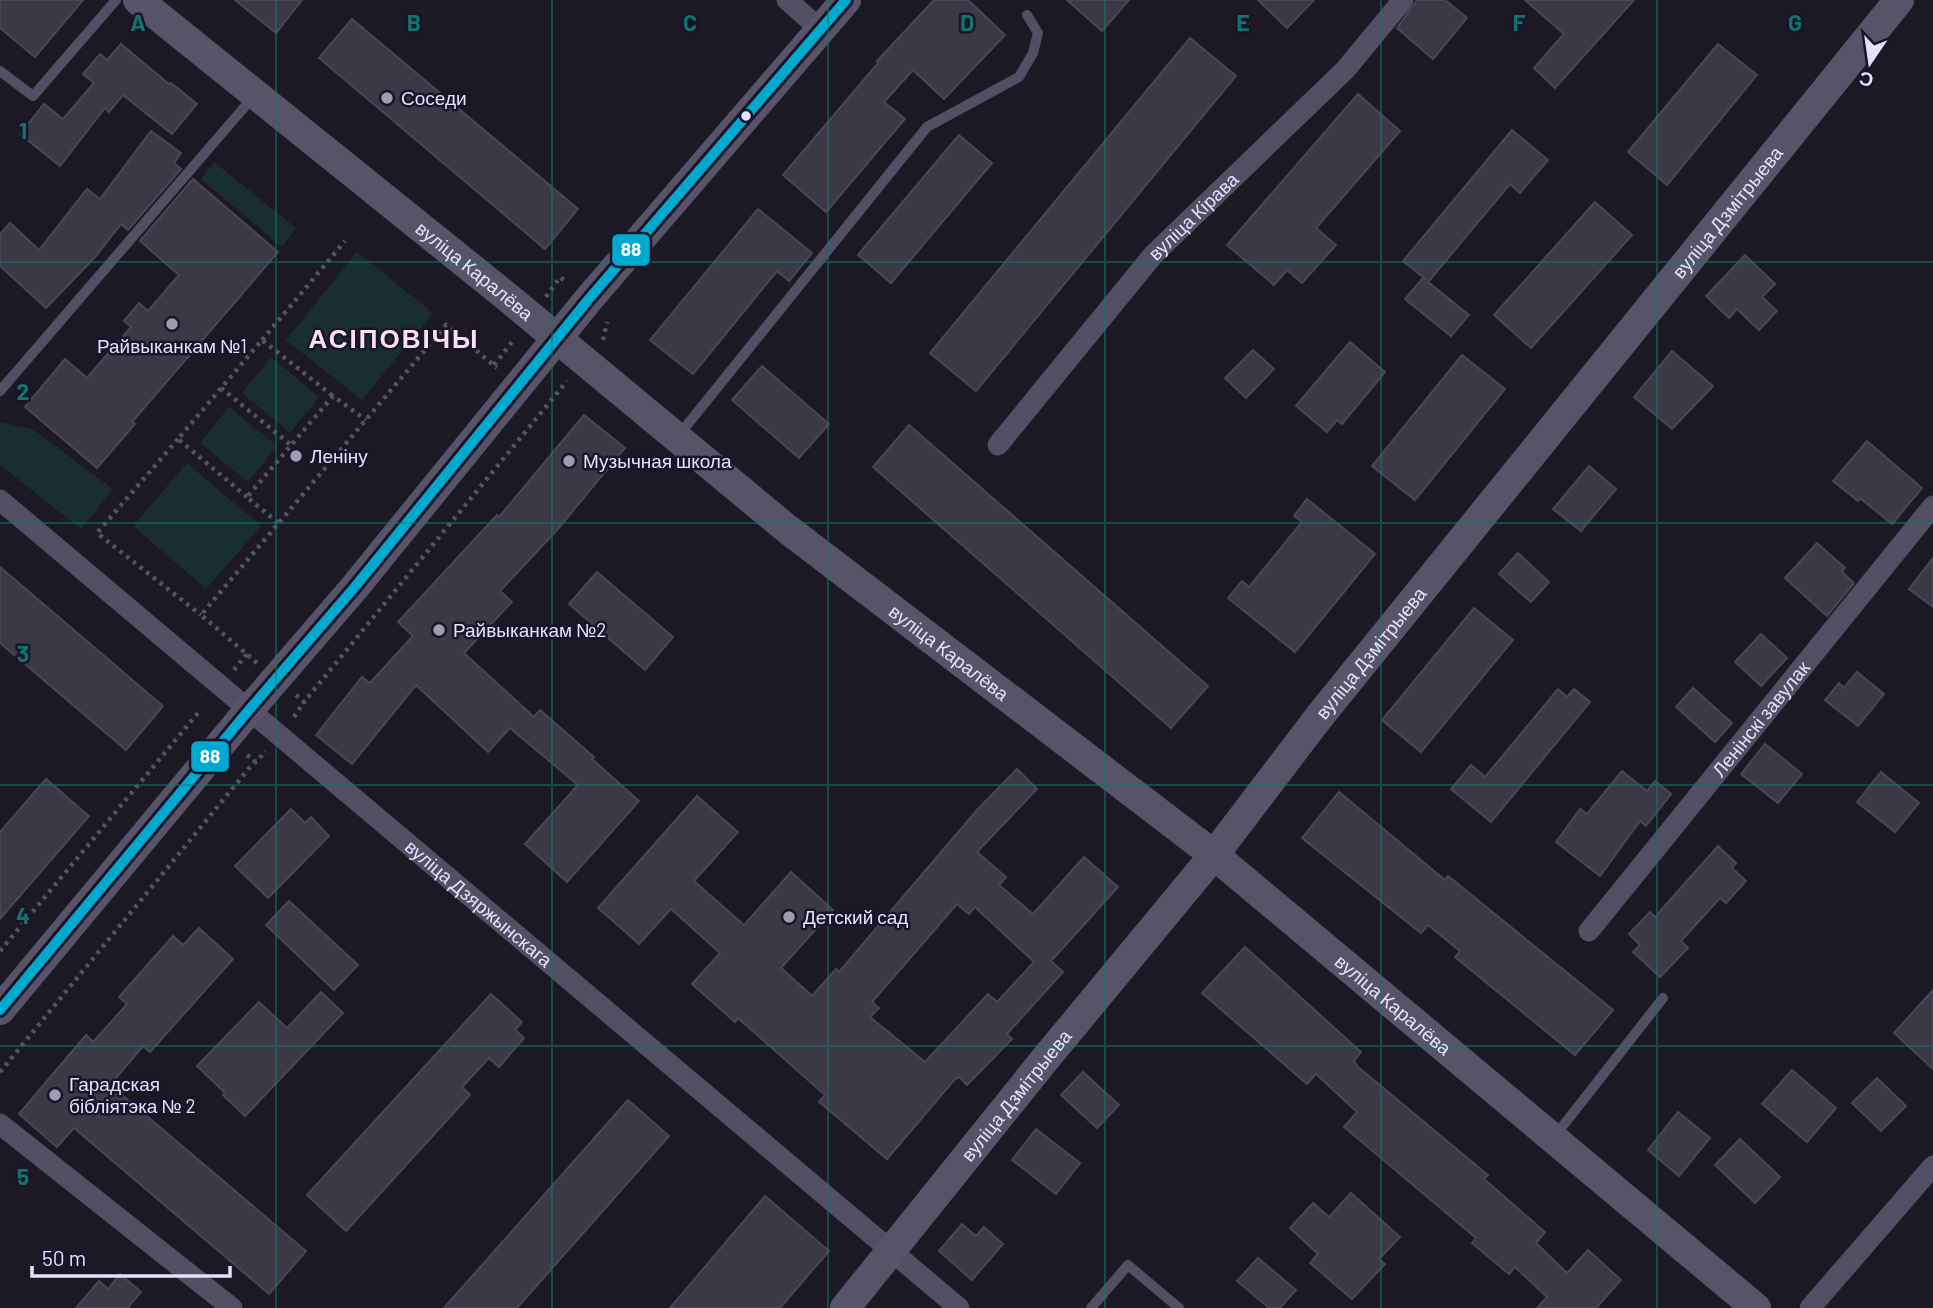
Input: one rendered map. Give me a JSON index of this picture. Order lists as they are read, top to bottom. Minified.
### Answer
{"streets":{"street":["вуліца Дзмітрыева","вуліца Кірава","вуліца Каралёва","Ленінскі завулак","вуліца Дзяржынскага"]},"crossings":[["вуліца Дзмітрыева","вуліца Каралёва"],["вуліца Дзмітрыева","вуліца Дзяржынскага"]],"districts":["АСІПОВІЧЫ"],"places":["Соседи","Райвыканкам №1","Леніну","Музычная школа","Райвыканкам №2","Детский сад","Гарадская бібліятэка № 2"],"lines":["transit line 88"],"scale_bar":"50 m","north":"bottom","grid":{"columns":["A","B","C","D","E","F","G"],"rows":["1","2","3","4","5"]}}
